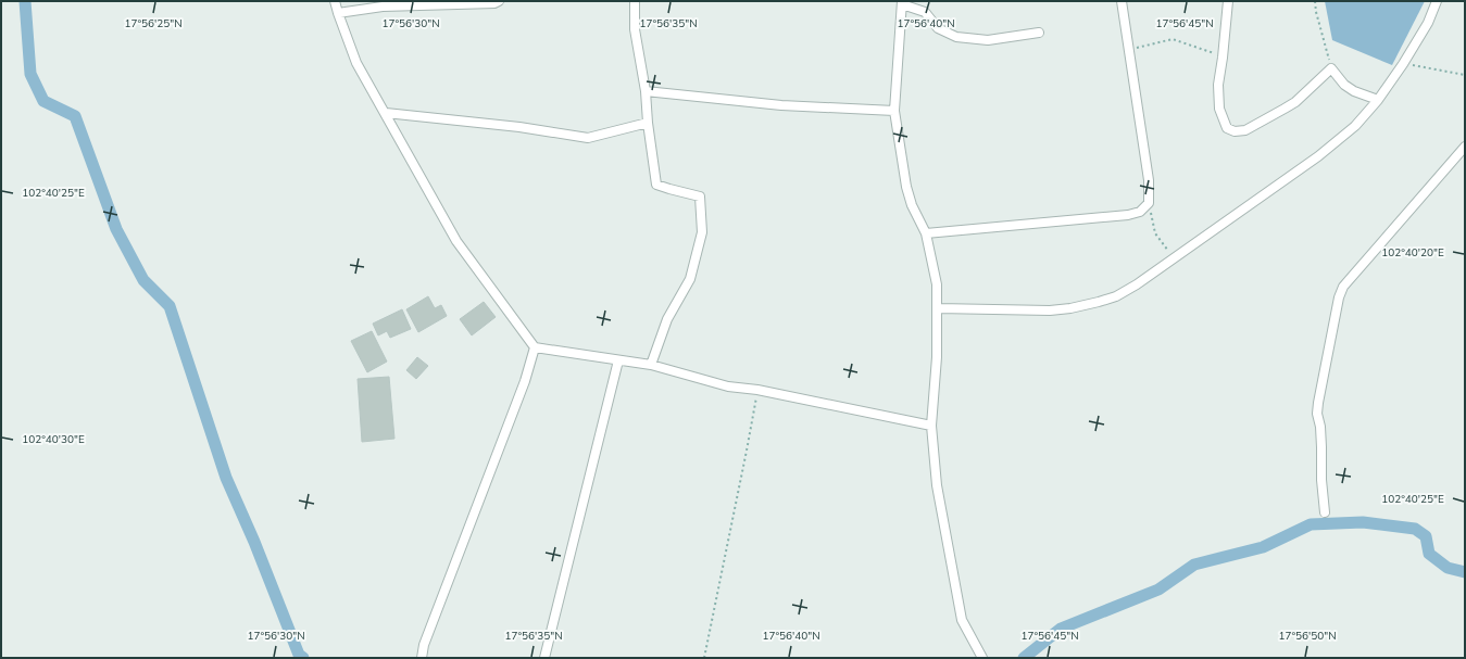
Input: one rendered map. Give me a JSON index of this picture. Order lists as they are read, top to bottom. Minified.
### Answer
{"coordinates":["17°56'25\"N","17°56'30\"N","17°56'35\"N","17°56'40\"N","17°56'45\"N","102°40'25\"E","102°40'20\"E","102°40'30\"E","17°56'50\"N"]}
